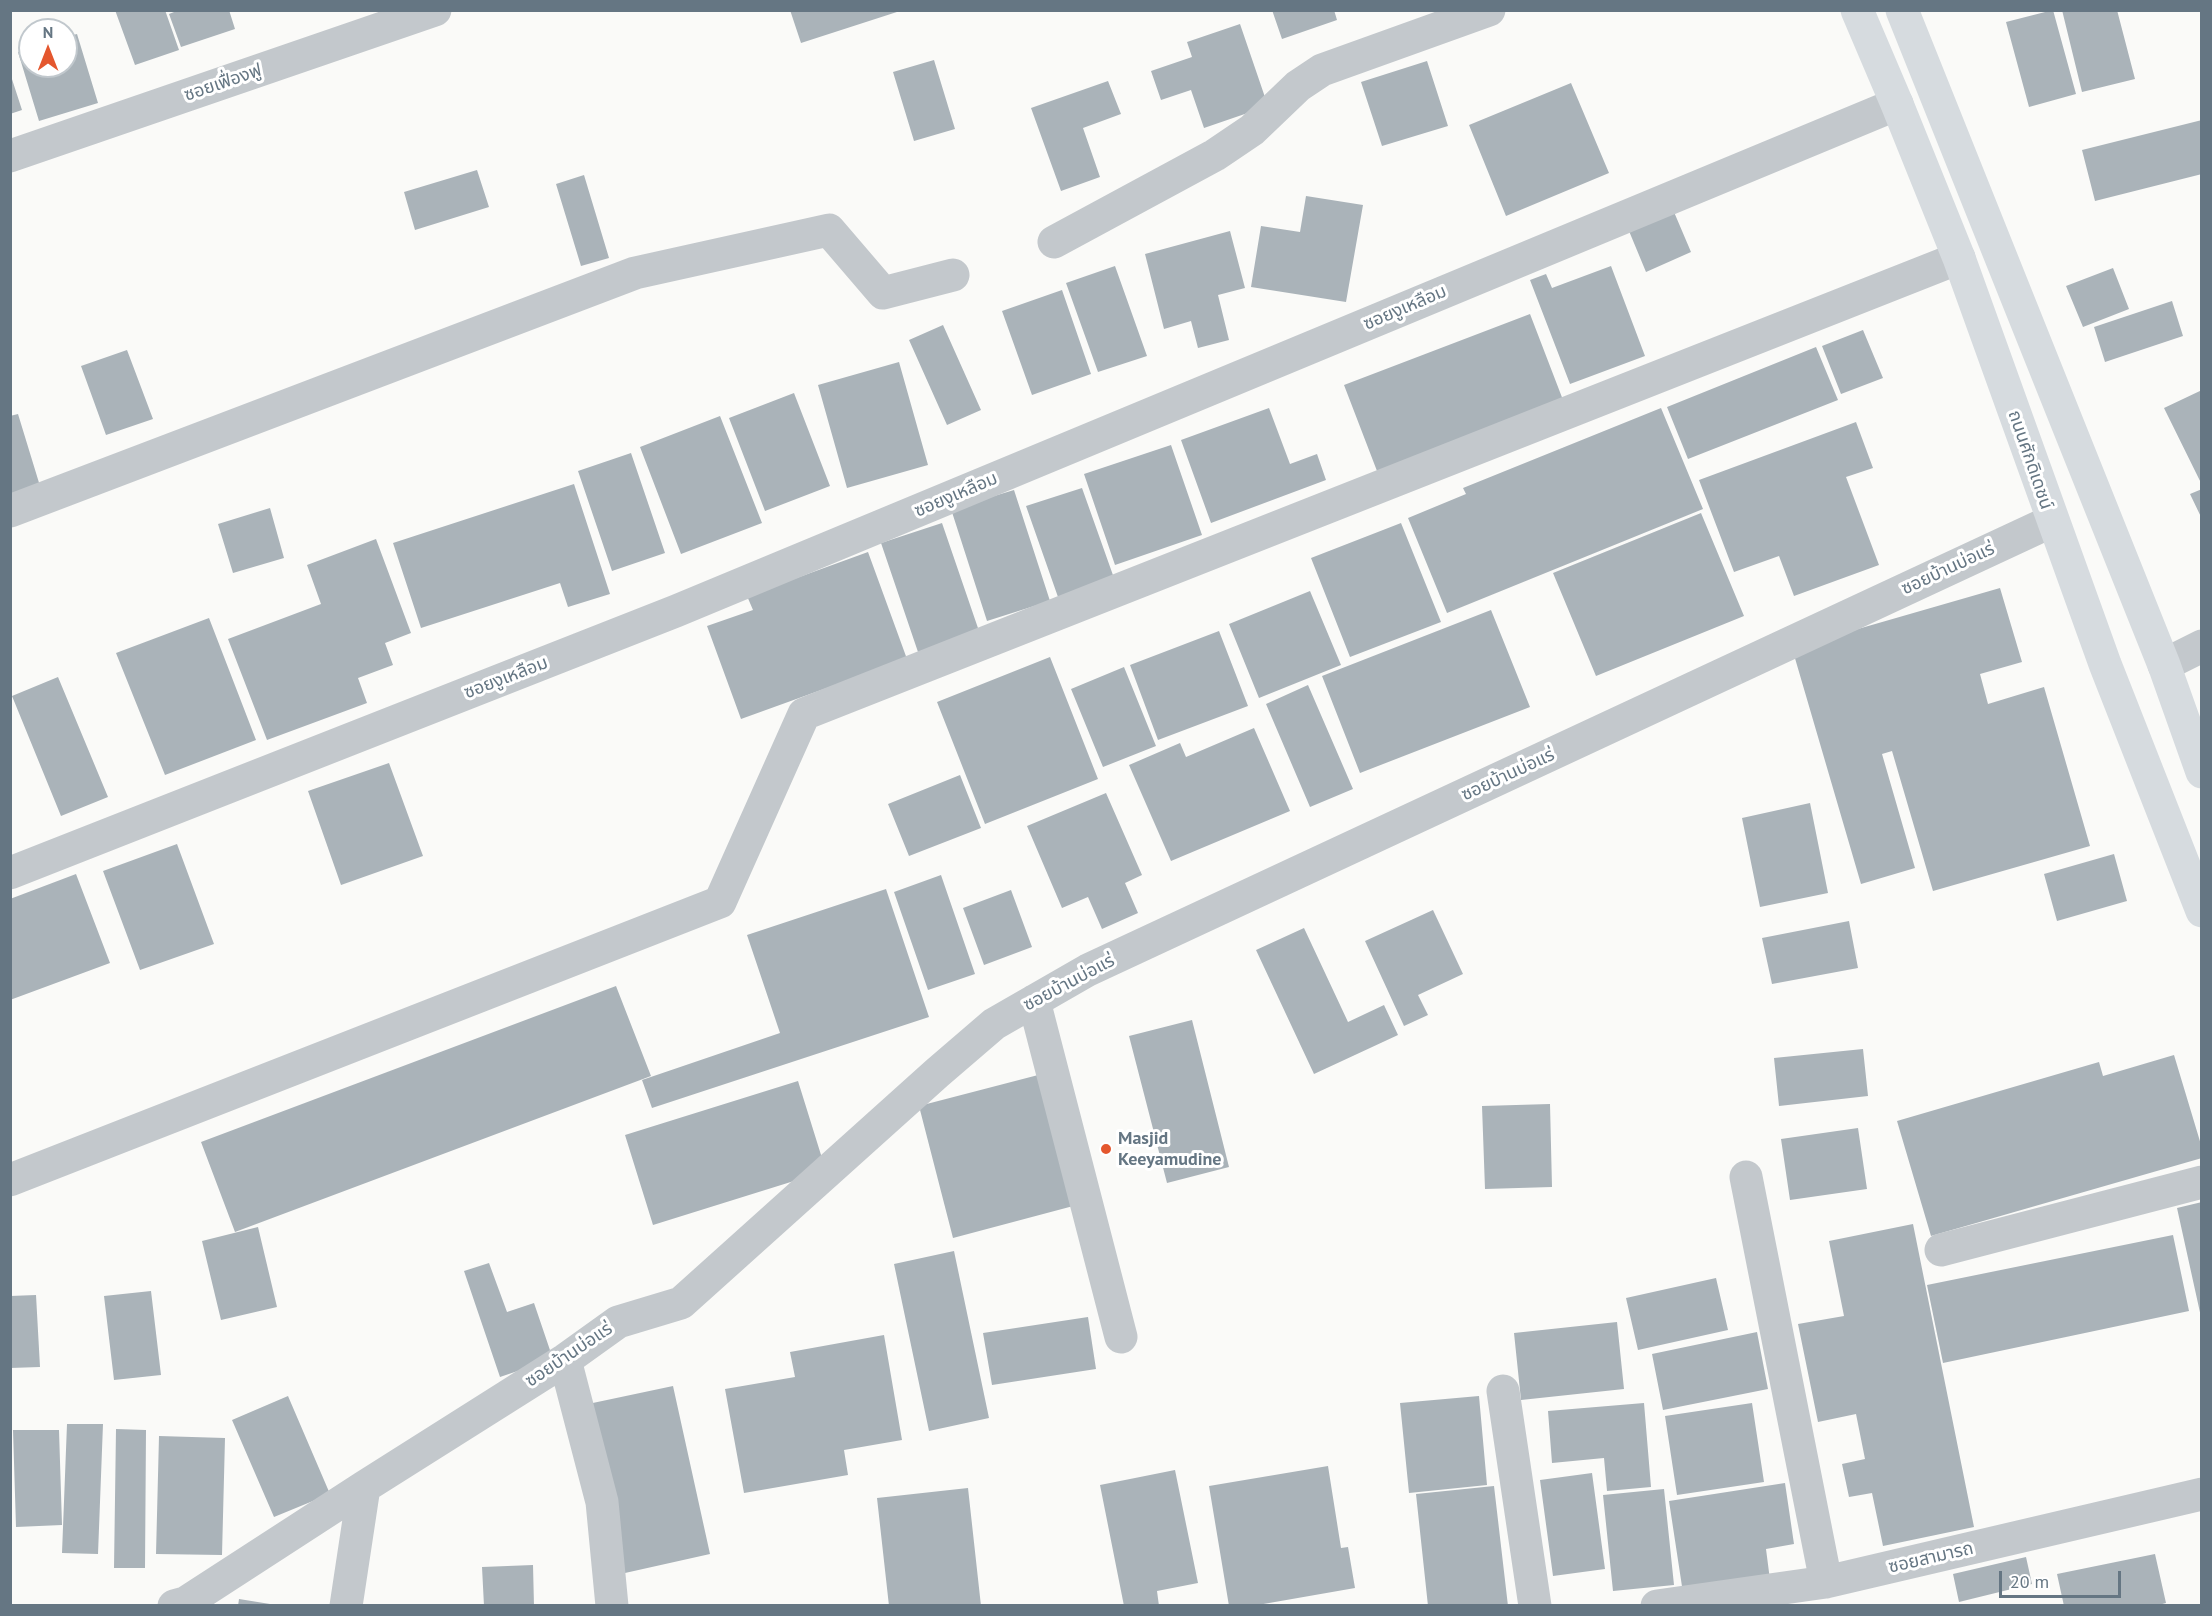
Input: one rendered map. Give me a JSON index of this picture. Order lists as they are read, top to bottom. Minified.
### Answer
{"streets":{"main road":["ถนนศักดิเดชน์"],"street":["ซอยเฟื่องฟู","ซอยงูเหลือม","ซอยบ้านบ่อแร่","ซอยสามารถ"]},"crossings":[["ซอยงูเหลือม","ถนนศักดิเดชน์"],["ถนนศักดิเดชน์","ซอยบ้านบ่อแร่"]],"places":["Masjid Keeyamudine"],"scale_bar":"20 m","north":"top"}
